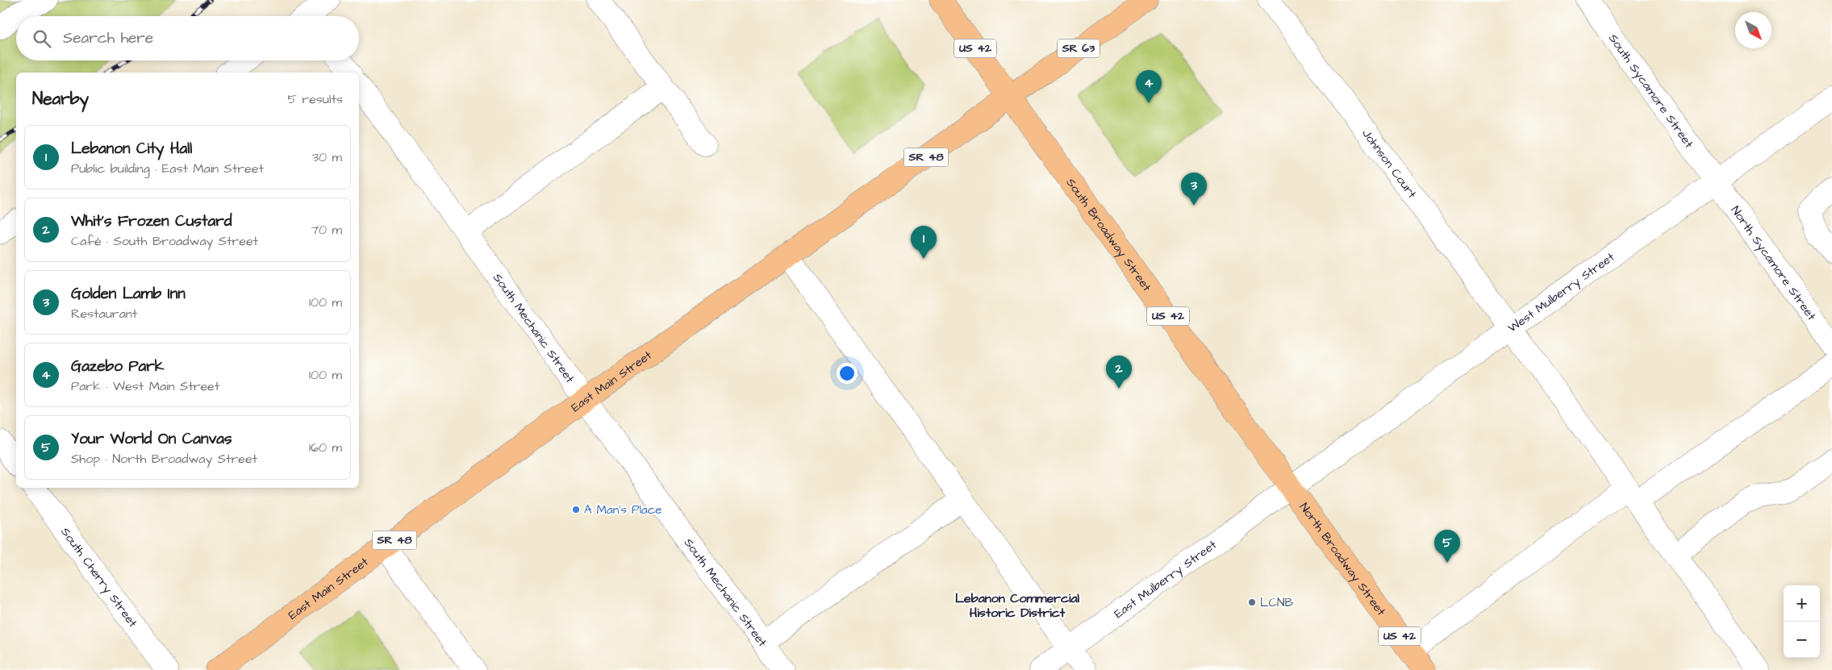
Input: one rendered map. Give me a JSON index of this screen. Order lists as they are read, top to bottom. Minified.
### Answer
{"streets":{"main road":["US 42","SR 63","SR 48","South Broadway Street","East Main Street","North Broadway Street"],"street":["South Sycamore Street","Johnson Court","North Sycamore Street","West Mulberry Street","South Mechanic Street","South Cherry Street","East Mulberry Street"]},"crossings":[["SR 63","South Broadway Street"],["SR 63","East Main Street"],["South Sycamore Street","North Sycamore Street"],["South Sycamore Street","West Mulberry Street"],["Johnson Court","West Mulberry Street"],["South Broadway Street","West Mulberry Street"],["South Broadway Street","East Main Street"],["South Broadway Street","North Broadway Street"],["South Broadway Street","East Mulberry Street"],["North Sycamore Street","West Mulberry Street"],["West Mulberry Street","North Broadway Street"],["West Mulberry Street","East Mulberry Street"],["South Mechanic Street","East Main Street"],["North Broadway Street","East Mulberry Street"]],"districts":["Lebanon Commercial Historic District"],"places":["A Man's Place","LCNB"],"north":"bottom right","page":{"search":"Search here","pins":["4","3","1","2","5"],"heading":["Nearby","5 results"],"list":[{"mark":"1","name":"Lebanon City Hall","note":"Public building · East Main Street","value":"30 m"},{"mark":"2","name":"Whit's Frozen Custard","note":"Café · South Broadway Street","value":"70 m"},{"mark":"3","name":"Golden Lamb Inn","note":"Restaurant","value":"100 m"},{"mark":"4","name":"Gazebo Park","note":"Park · West Main Street","value":"100 m"},{"mark":"5","name":"Your World On Canvas","note":"Shop · North Broadway Street","value":"160 m"}],"map_buttons":["+","−"]}}
